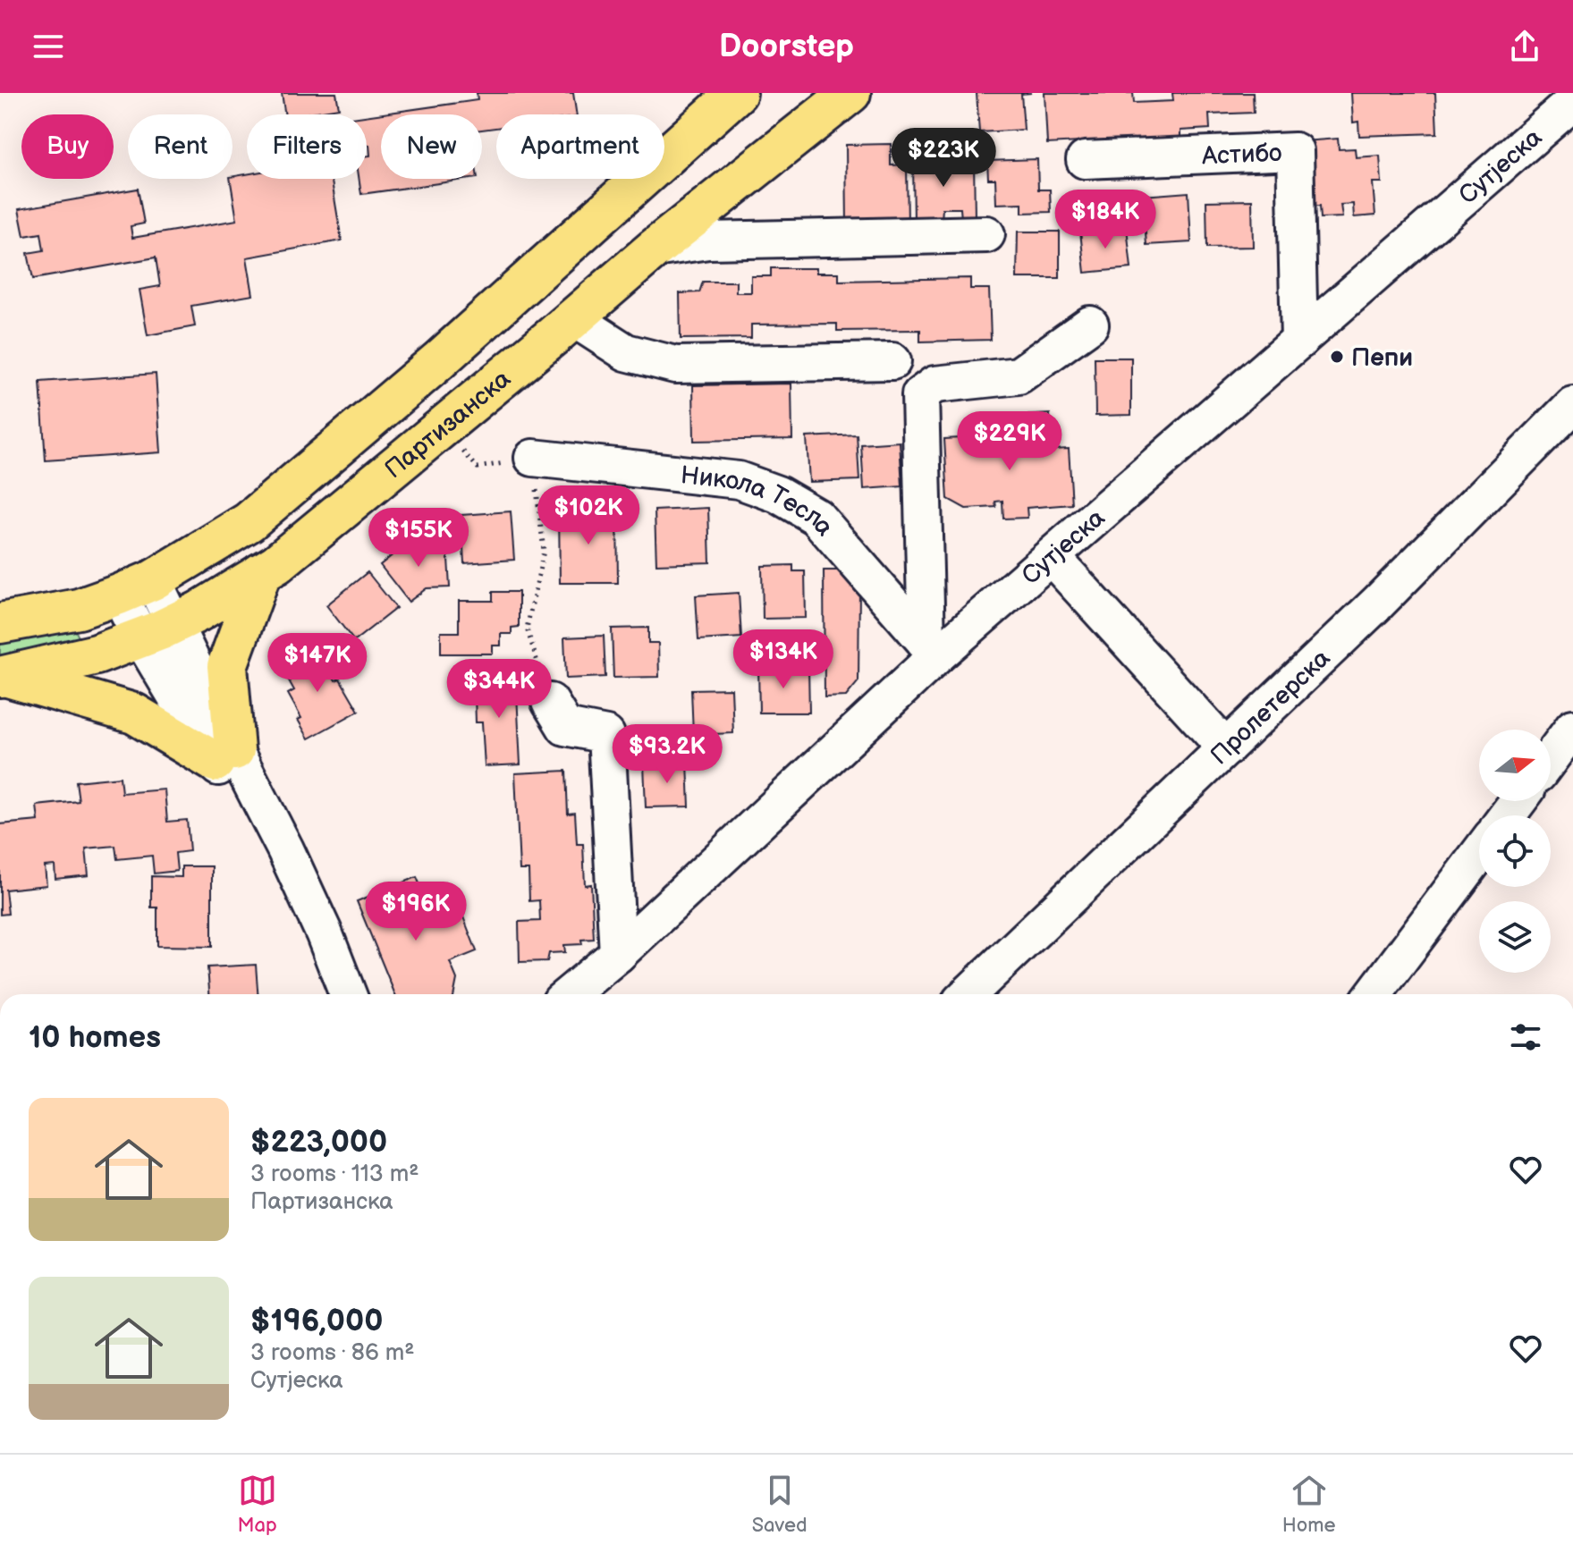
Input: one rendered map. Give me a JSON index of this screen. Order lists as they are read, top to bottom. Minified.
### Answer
{"streets":{"main road":["Партизанска"],"street":["Астибо","Сутјеска","Никола Тесла","Пролетерска"]},"crossings":[["Астибо","Сутјеска"],["Сутјеска","Никола Тесла"]],"places":["Пепи"],"north":"right","page":{"header":"Doorstep","chip":["Buy","Rent","Filters","New","Apartment"],"price":["$223K","$184K","$229K","$102K","$155K","$134K","$147K","$344K","$93.2K","$196K"],"heading":"10 homes","list":[{"name":"$223,000","note":"3 rooms · 113 m² · Партизанска"},{"name":"$196,000","note":"3 rooms · 86 m² · Сутјеска"}],"tabs":["Map","Saved","Home"]}}
